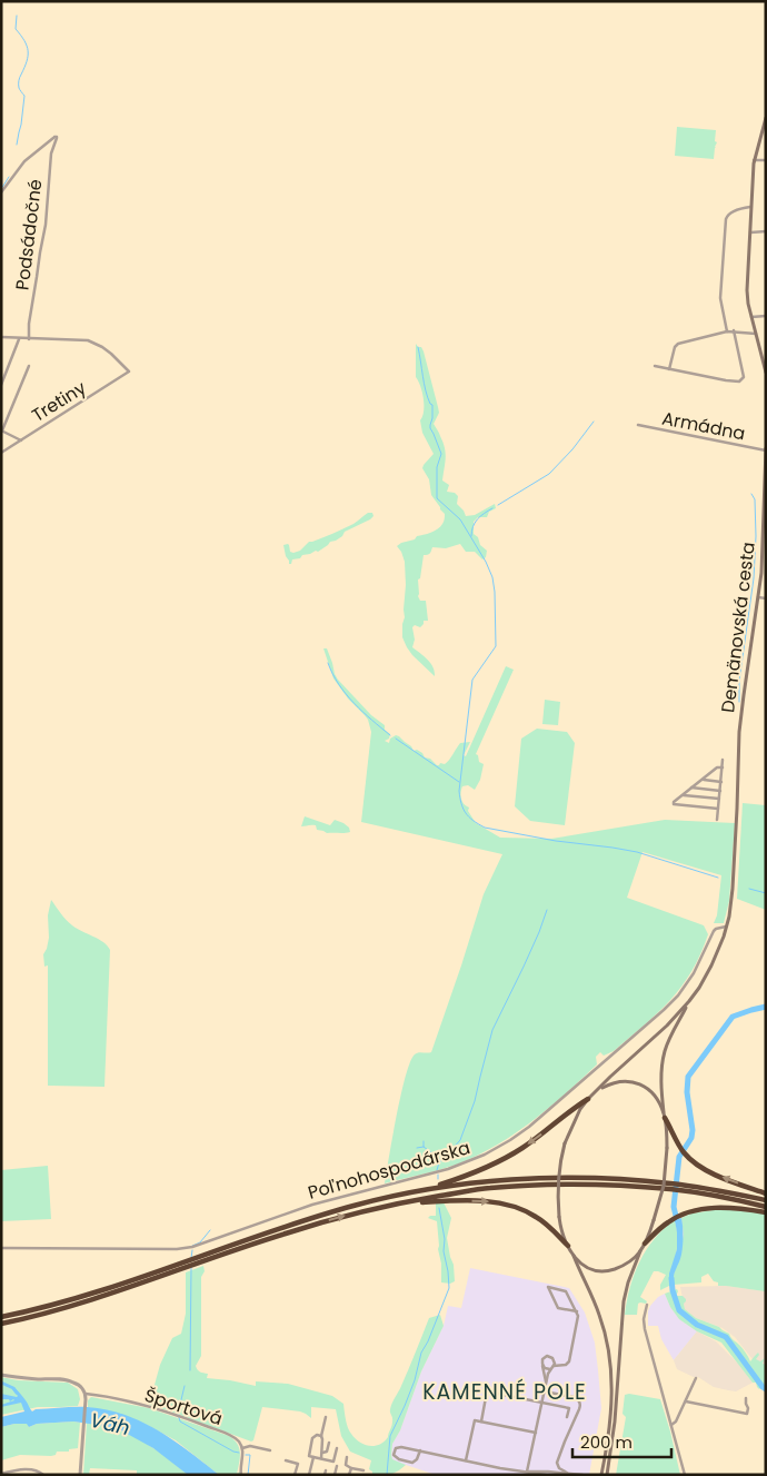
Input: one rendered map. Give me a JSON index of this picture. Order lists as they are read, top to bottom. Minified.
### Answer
{"streets":{"main road":["Demänovská cesta"],"street":["Podsádočné","Tretiny","Armádna","Poľnohospodárska","Športová"]},"crossings":[["Podsádočné","Tretiny"],["Armádna","Demänovská cesta"],["Demänovská cesta","Poľnohospodárska"]],"districts":["KAMENNÉ POLE"],"water":["Váh"],"scale_bar":"200 m"}
